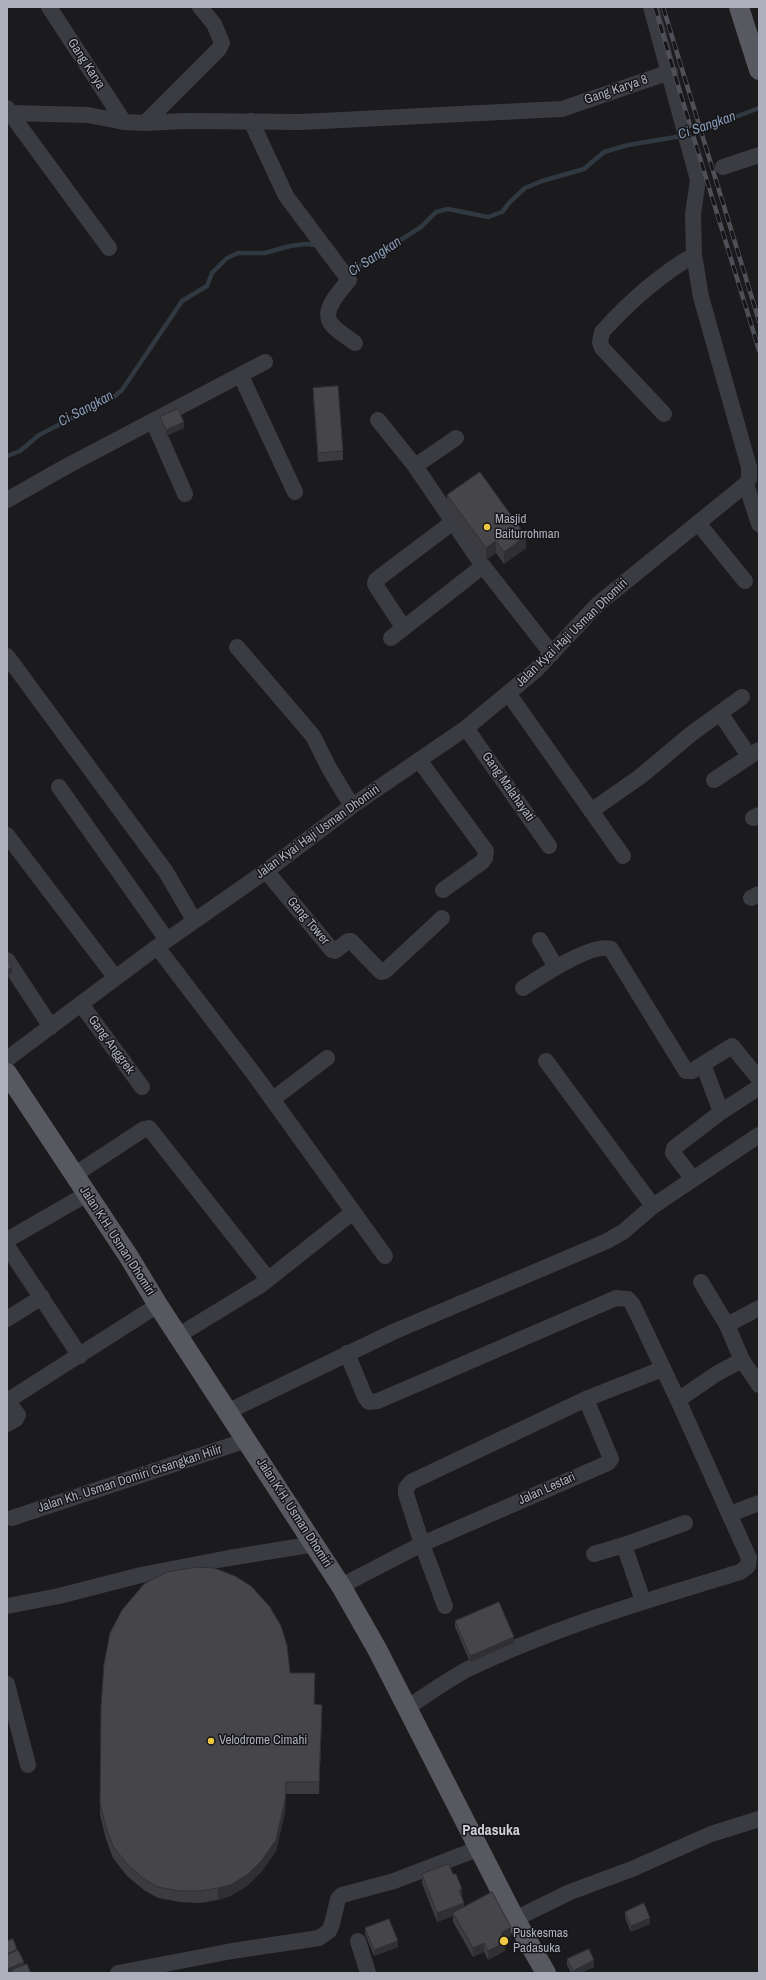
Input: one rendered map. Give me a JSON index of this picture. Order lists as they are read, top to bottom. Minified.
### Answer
{"streets":{"main road":["Jalan K.H. Usman Dhomiri"],"street":["Gang Karya","Gang Karya 8","Jalan Kyai Haji Usman Dhomiri","Gang Malahayati","Gang Tower","Gang Anggrek","Jalan Kh. Usman Domiri Cisangkan Hilir","Jalan Lestari"]},"crossings":[["Gang Karya","Gang Karya 8"],["Jalan Kyai Haji Usman Dhomiri","Gang Malahayati"],["Jalan Kyai Haji Usman Dhomiri","Gang Tower"],["Jalan Kyai Haji Usman Dhomiri","Gang Anggrek"],["Jalan K.H. Usman Dhomiri","Jalan Kh. Usman Domiri Cisangkan Hilir"]],"districts":["Padasuka"],"water":["Ci Sangkan"],"places":["Masjid Baiturrohman","Velodrome Cimahi","Puskesmas Padasuka"]}
